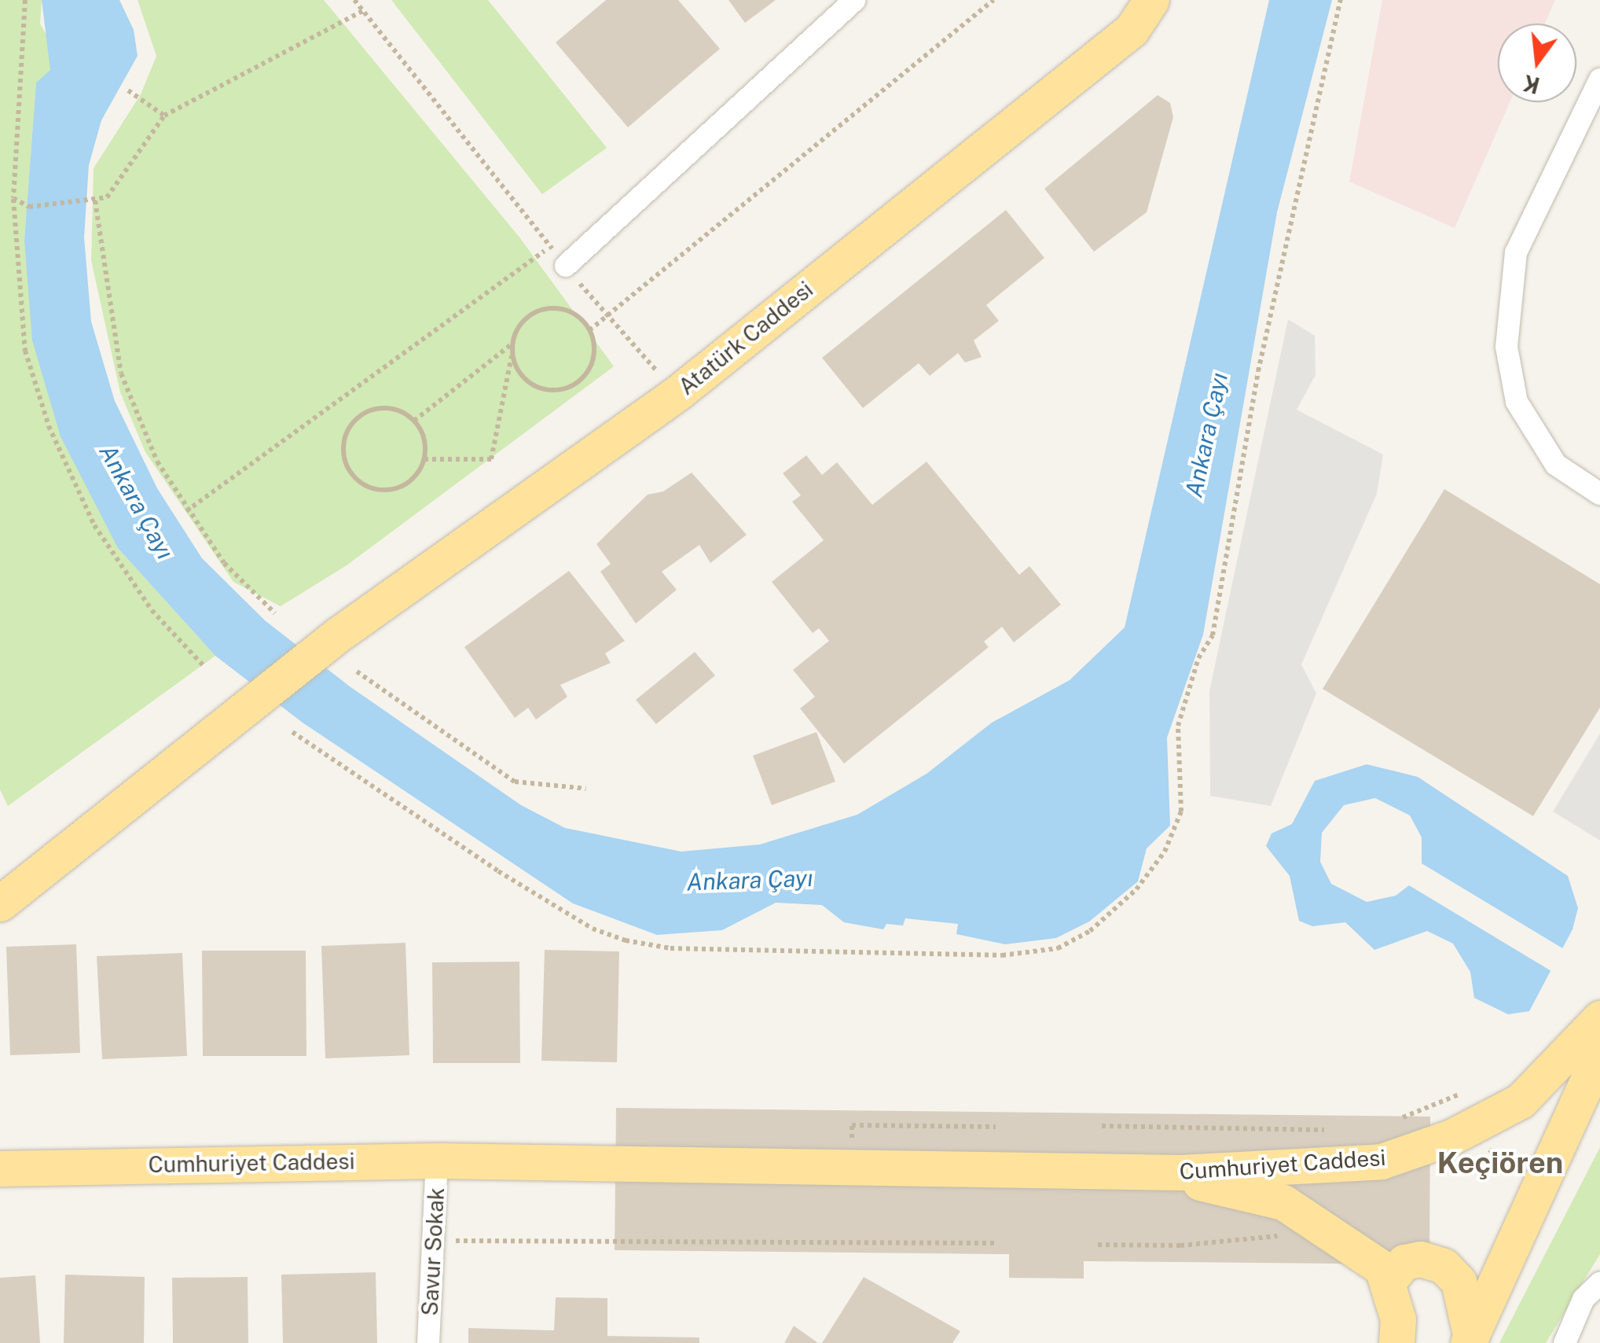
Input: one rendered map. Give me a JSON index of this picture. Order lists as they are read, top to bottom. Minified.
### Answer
{"streets":{"main road":["Atatürk Caddesi","Cumhuriyet Caddesi"],"street":["Savur Sokak"]},"crossings":[["Cumhuriyet Caddesi","Savur Sokak"]],"districts":["Keçiören"],"water":["Ankara Çayı"],"north":"bottom"}
